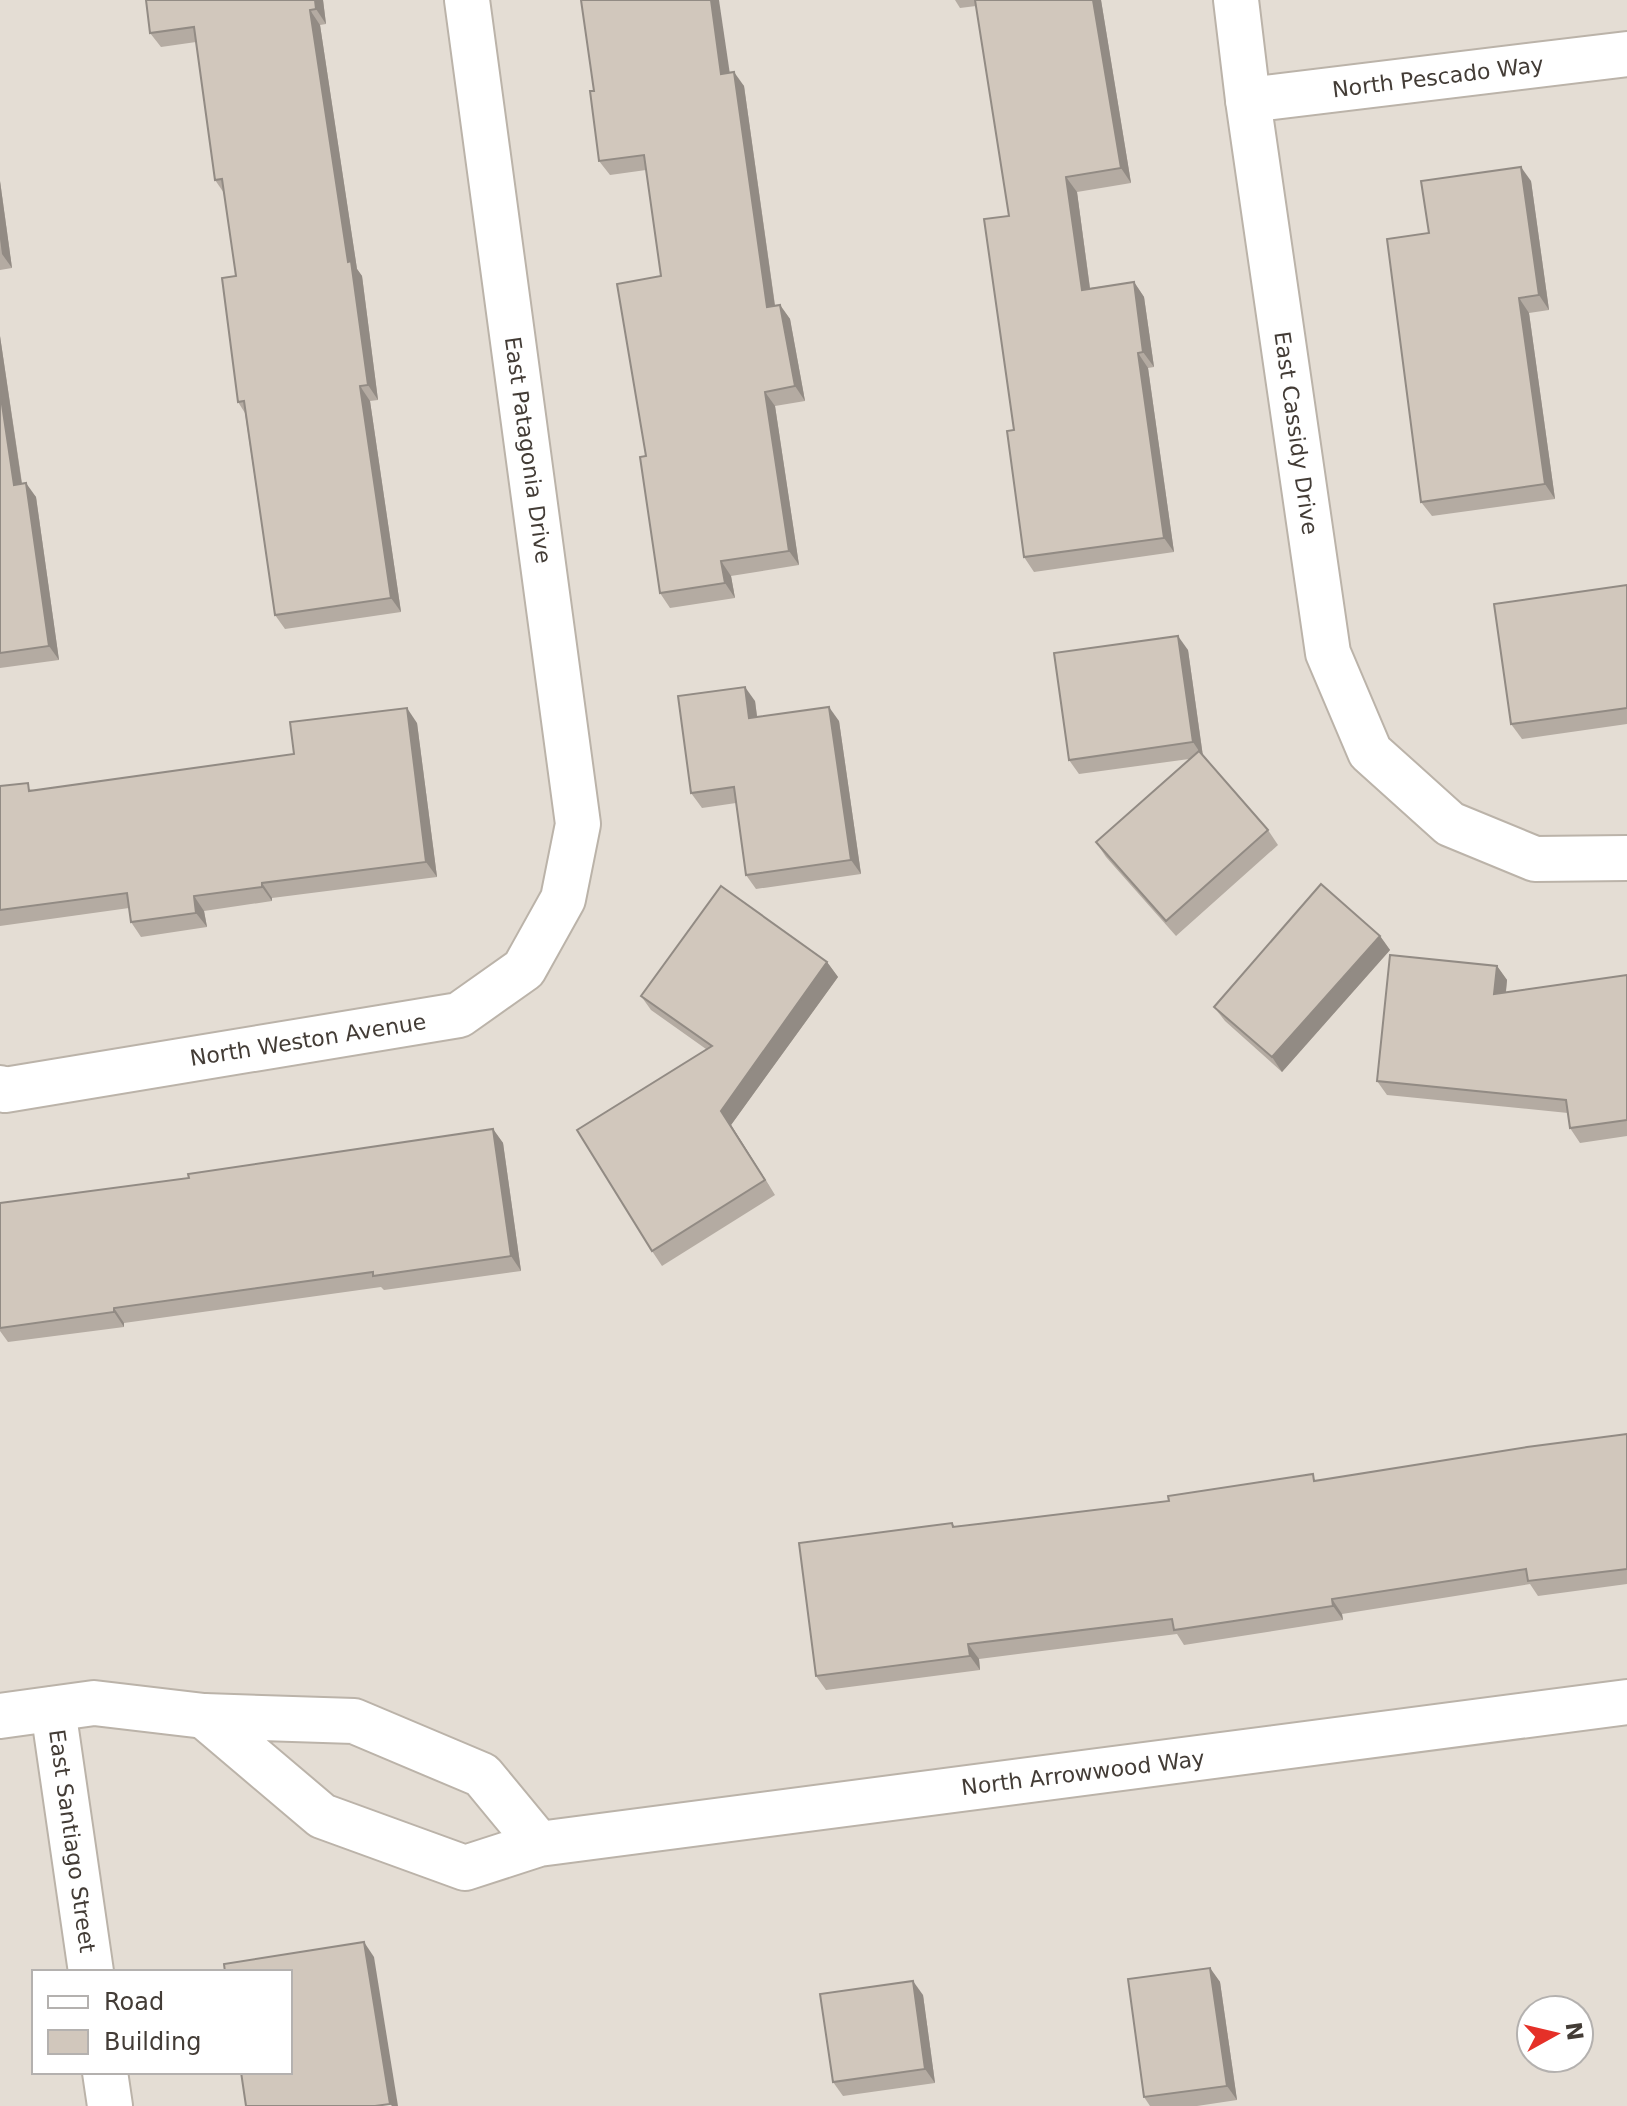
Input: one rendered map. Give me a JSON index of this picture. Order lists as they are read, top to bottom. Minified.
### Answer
{"streets":{"street":["North Pescado Way","East Cassidy Drive","East Patagonia Drive","North Weston Avenue","North Arrowwood Way","East Santiago Street"]},"crossings":[["North Pescado Way","East Cassidy Drive"],["East Patagonia Drive","North Weston Avenue"]],"legend":["Road","Building"],"north":"right"}
